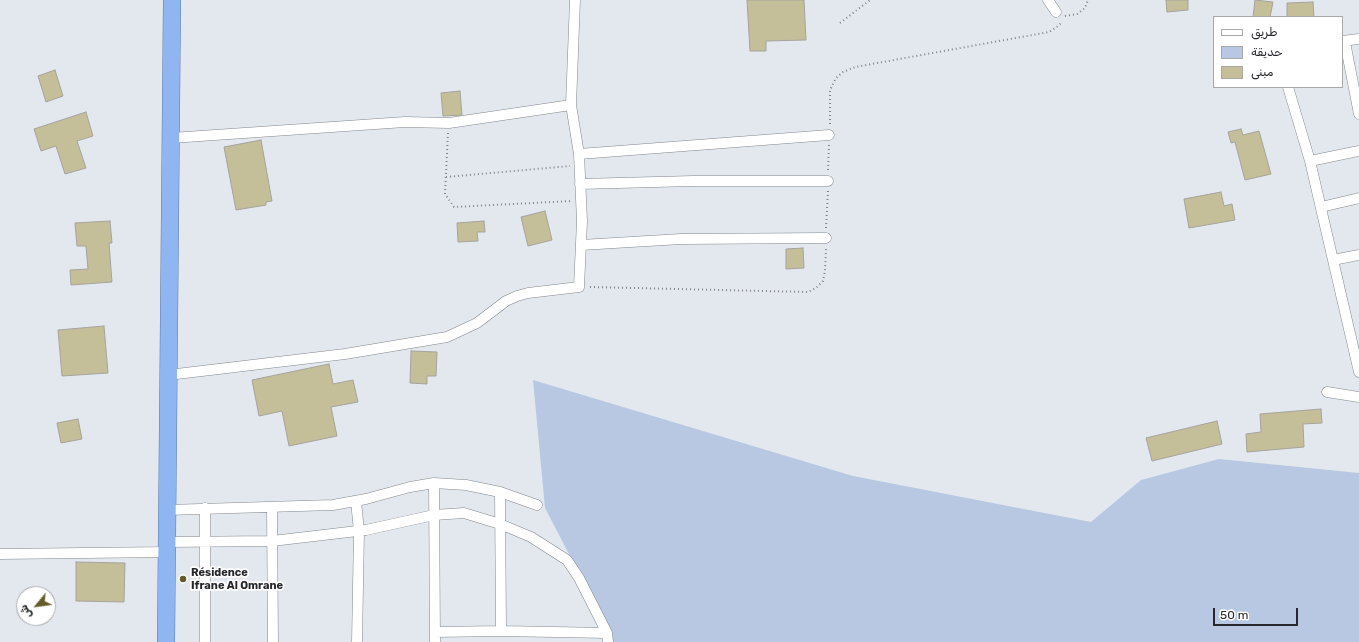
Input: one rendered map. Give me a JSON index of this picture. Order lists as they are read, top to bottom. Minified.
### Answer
{"places":["Résidence Ifrane Al Omrane"],"legend":["طريق","حديقة","مبنى"],"scale_bar":"50 m","north":"bottom left"}
